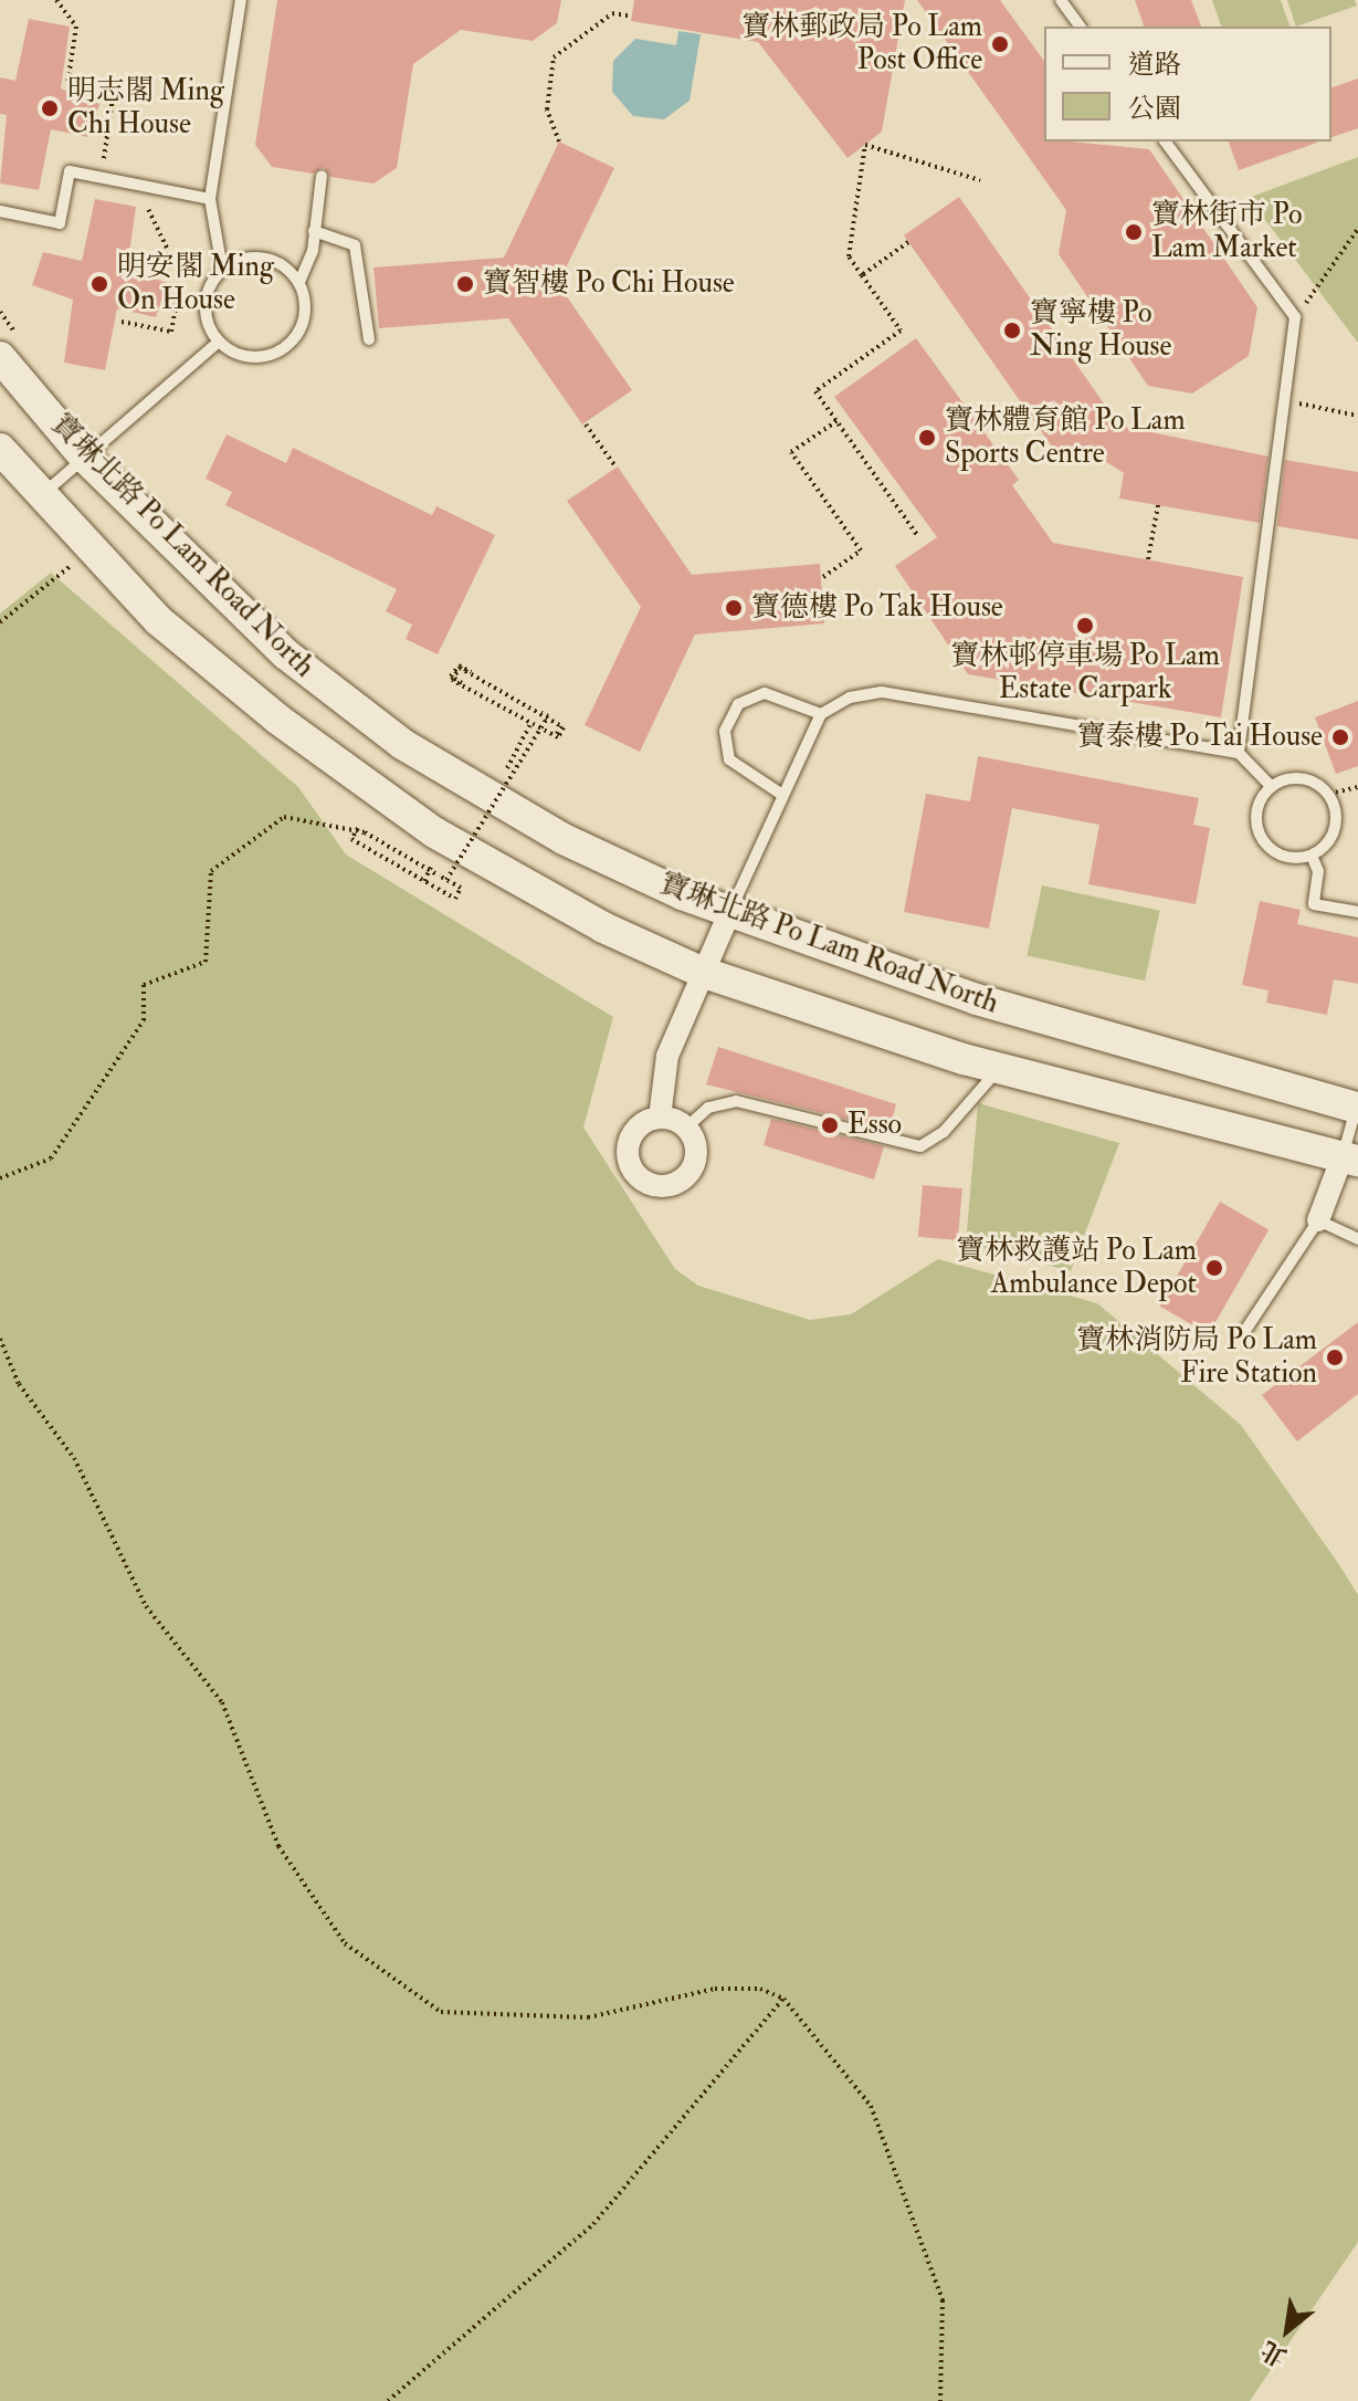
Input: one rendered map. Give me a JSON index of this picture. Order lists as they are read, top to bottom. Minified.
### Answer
{"streets":{"main road":["寶琳北路 Po Lam Road North"]},"places":["寶林郵政局 Po Lam Post Office","明志閣 Ming Chi House","寶林街市 Po Lam Market","明安閣 Ming On House","寶智樓 Po Chi House","寶寧樓 Po Ning House","寶林體育館 Po Lam Sports Centre","寶德樓 Po Tak House","寶林邨停車場 Po Lam Estate Carpark","寶泰樓 Po Tai House","Esso","寶林救護站 Po Lam Ambulance Depot","寶林消防局 Po Lam Fire Station"],"legend":["道路","公園"],"north":"bottom left"}
